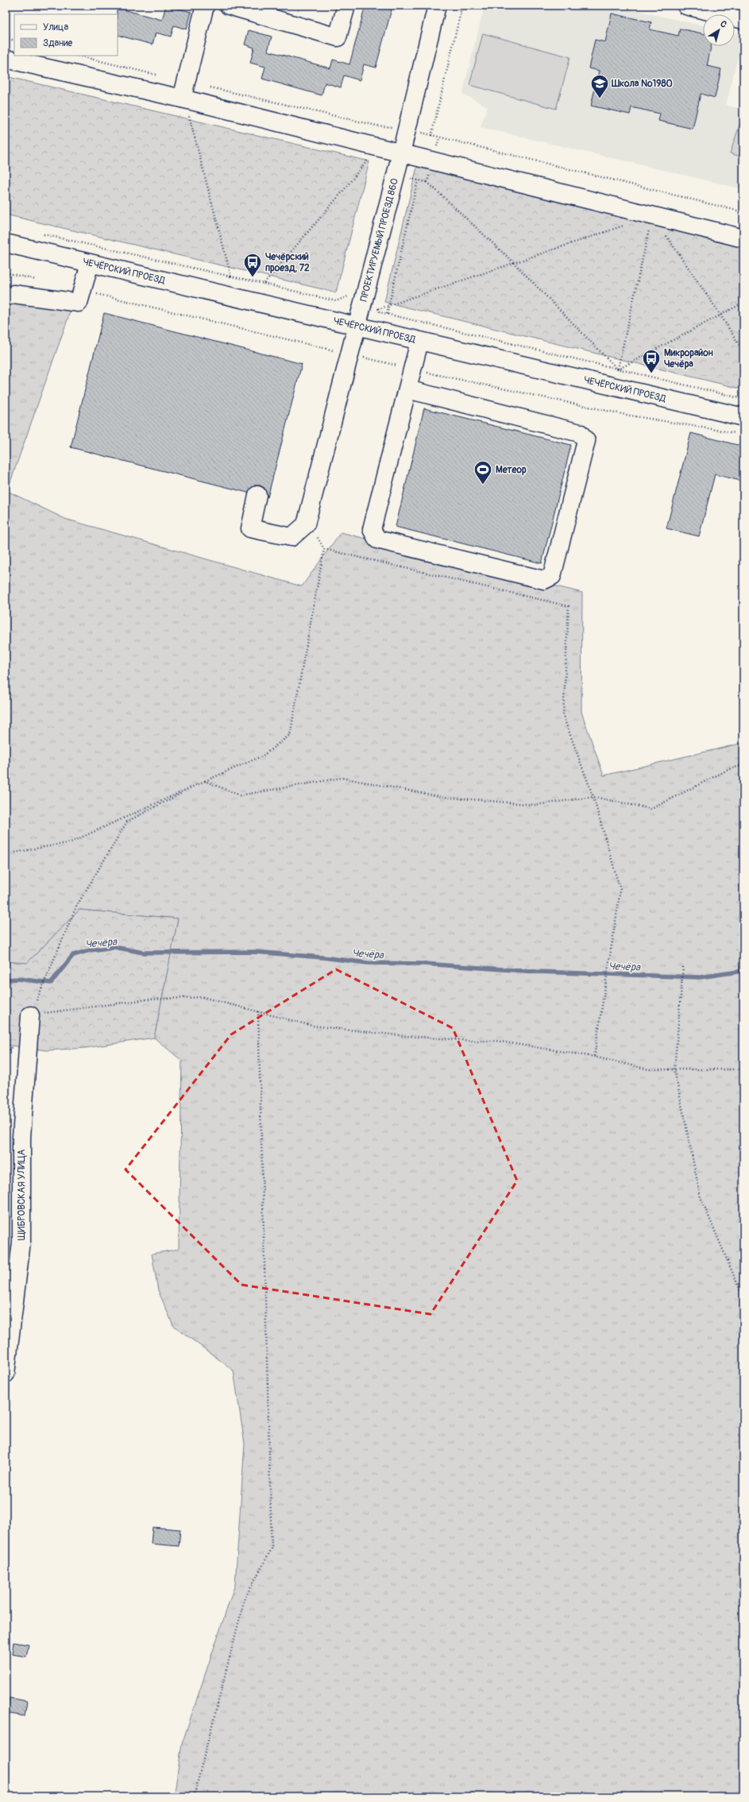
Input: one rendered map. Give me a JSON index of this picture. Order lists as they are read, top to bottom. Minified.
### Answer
{"streets":{"street":["ПРОЕКТИРУЕМЫЙ ПРОЕЗД 860","ЧЕЧЁРСКИЙ ПРОЕЗД","ЩИБРОВСКАЯ УЛИЦА"]},"crossings":[["ПРОЕКТИРУЕМЫЙ ПРОЕЗД 860","ЧЕЧЁРСКИЙ ПРОЕЗД"]],"water":["Чечёра"],"places":{"school or university":["Школа №1980"],"bus stop":["Чечёрский проезд, 72","Микрорайон Чечёра"],"sports":["Метеор"]},"legend":["Улица","Здание"],"north":"top right"}
